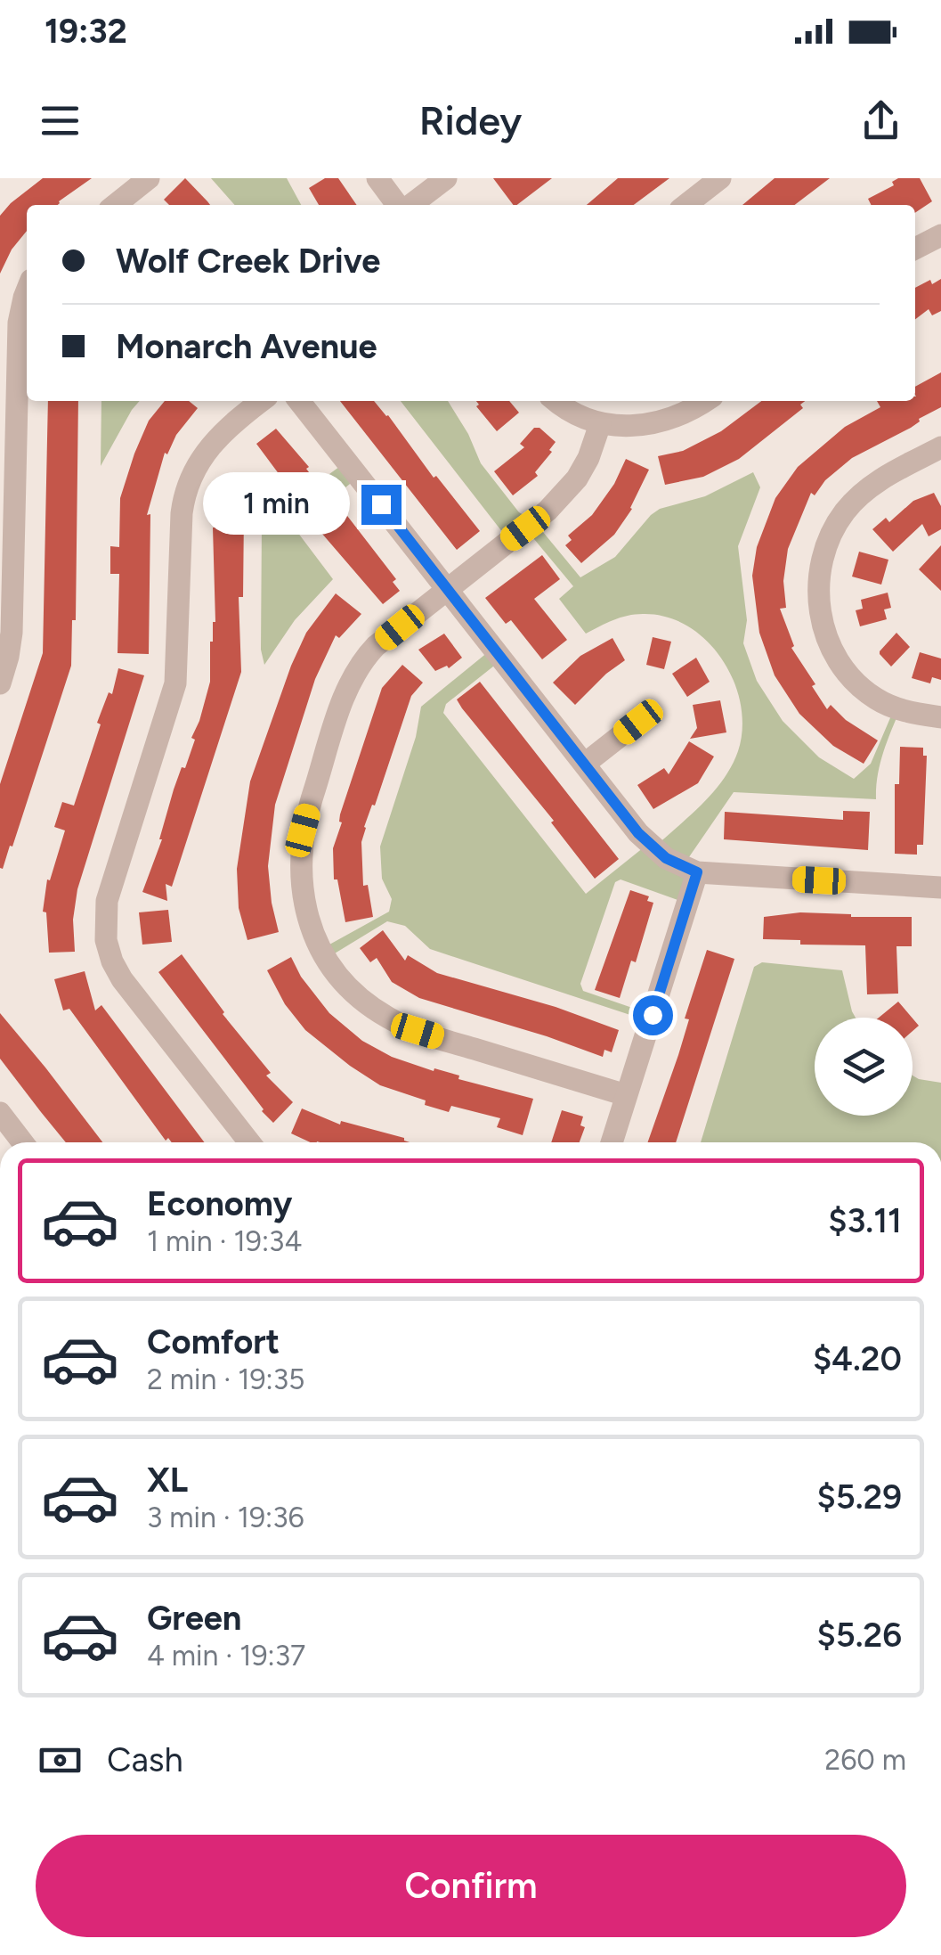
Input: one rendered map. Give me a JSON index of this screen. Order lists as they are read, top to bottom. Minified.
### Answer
{"page":{"status":"19:32","header":"Ridey","banner":["Wolf Creek Drive","Monarch Avenue"],"bubble":"1 min","list":[{"name":"Economy","note":"1 min · 19:34","value":"$3.11"},{"name":"Comfort","note":"2 min · 19:35","value":"$4.20"},{"name":"XL","note":"3 min · 19:36","value":"$5.29"},{"name":"Green","note":"4 min · 19:37","value":"$5.26"}],"pay":["Cash","260 m"],"buttons":"Confirm"}}
